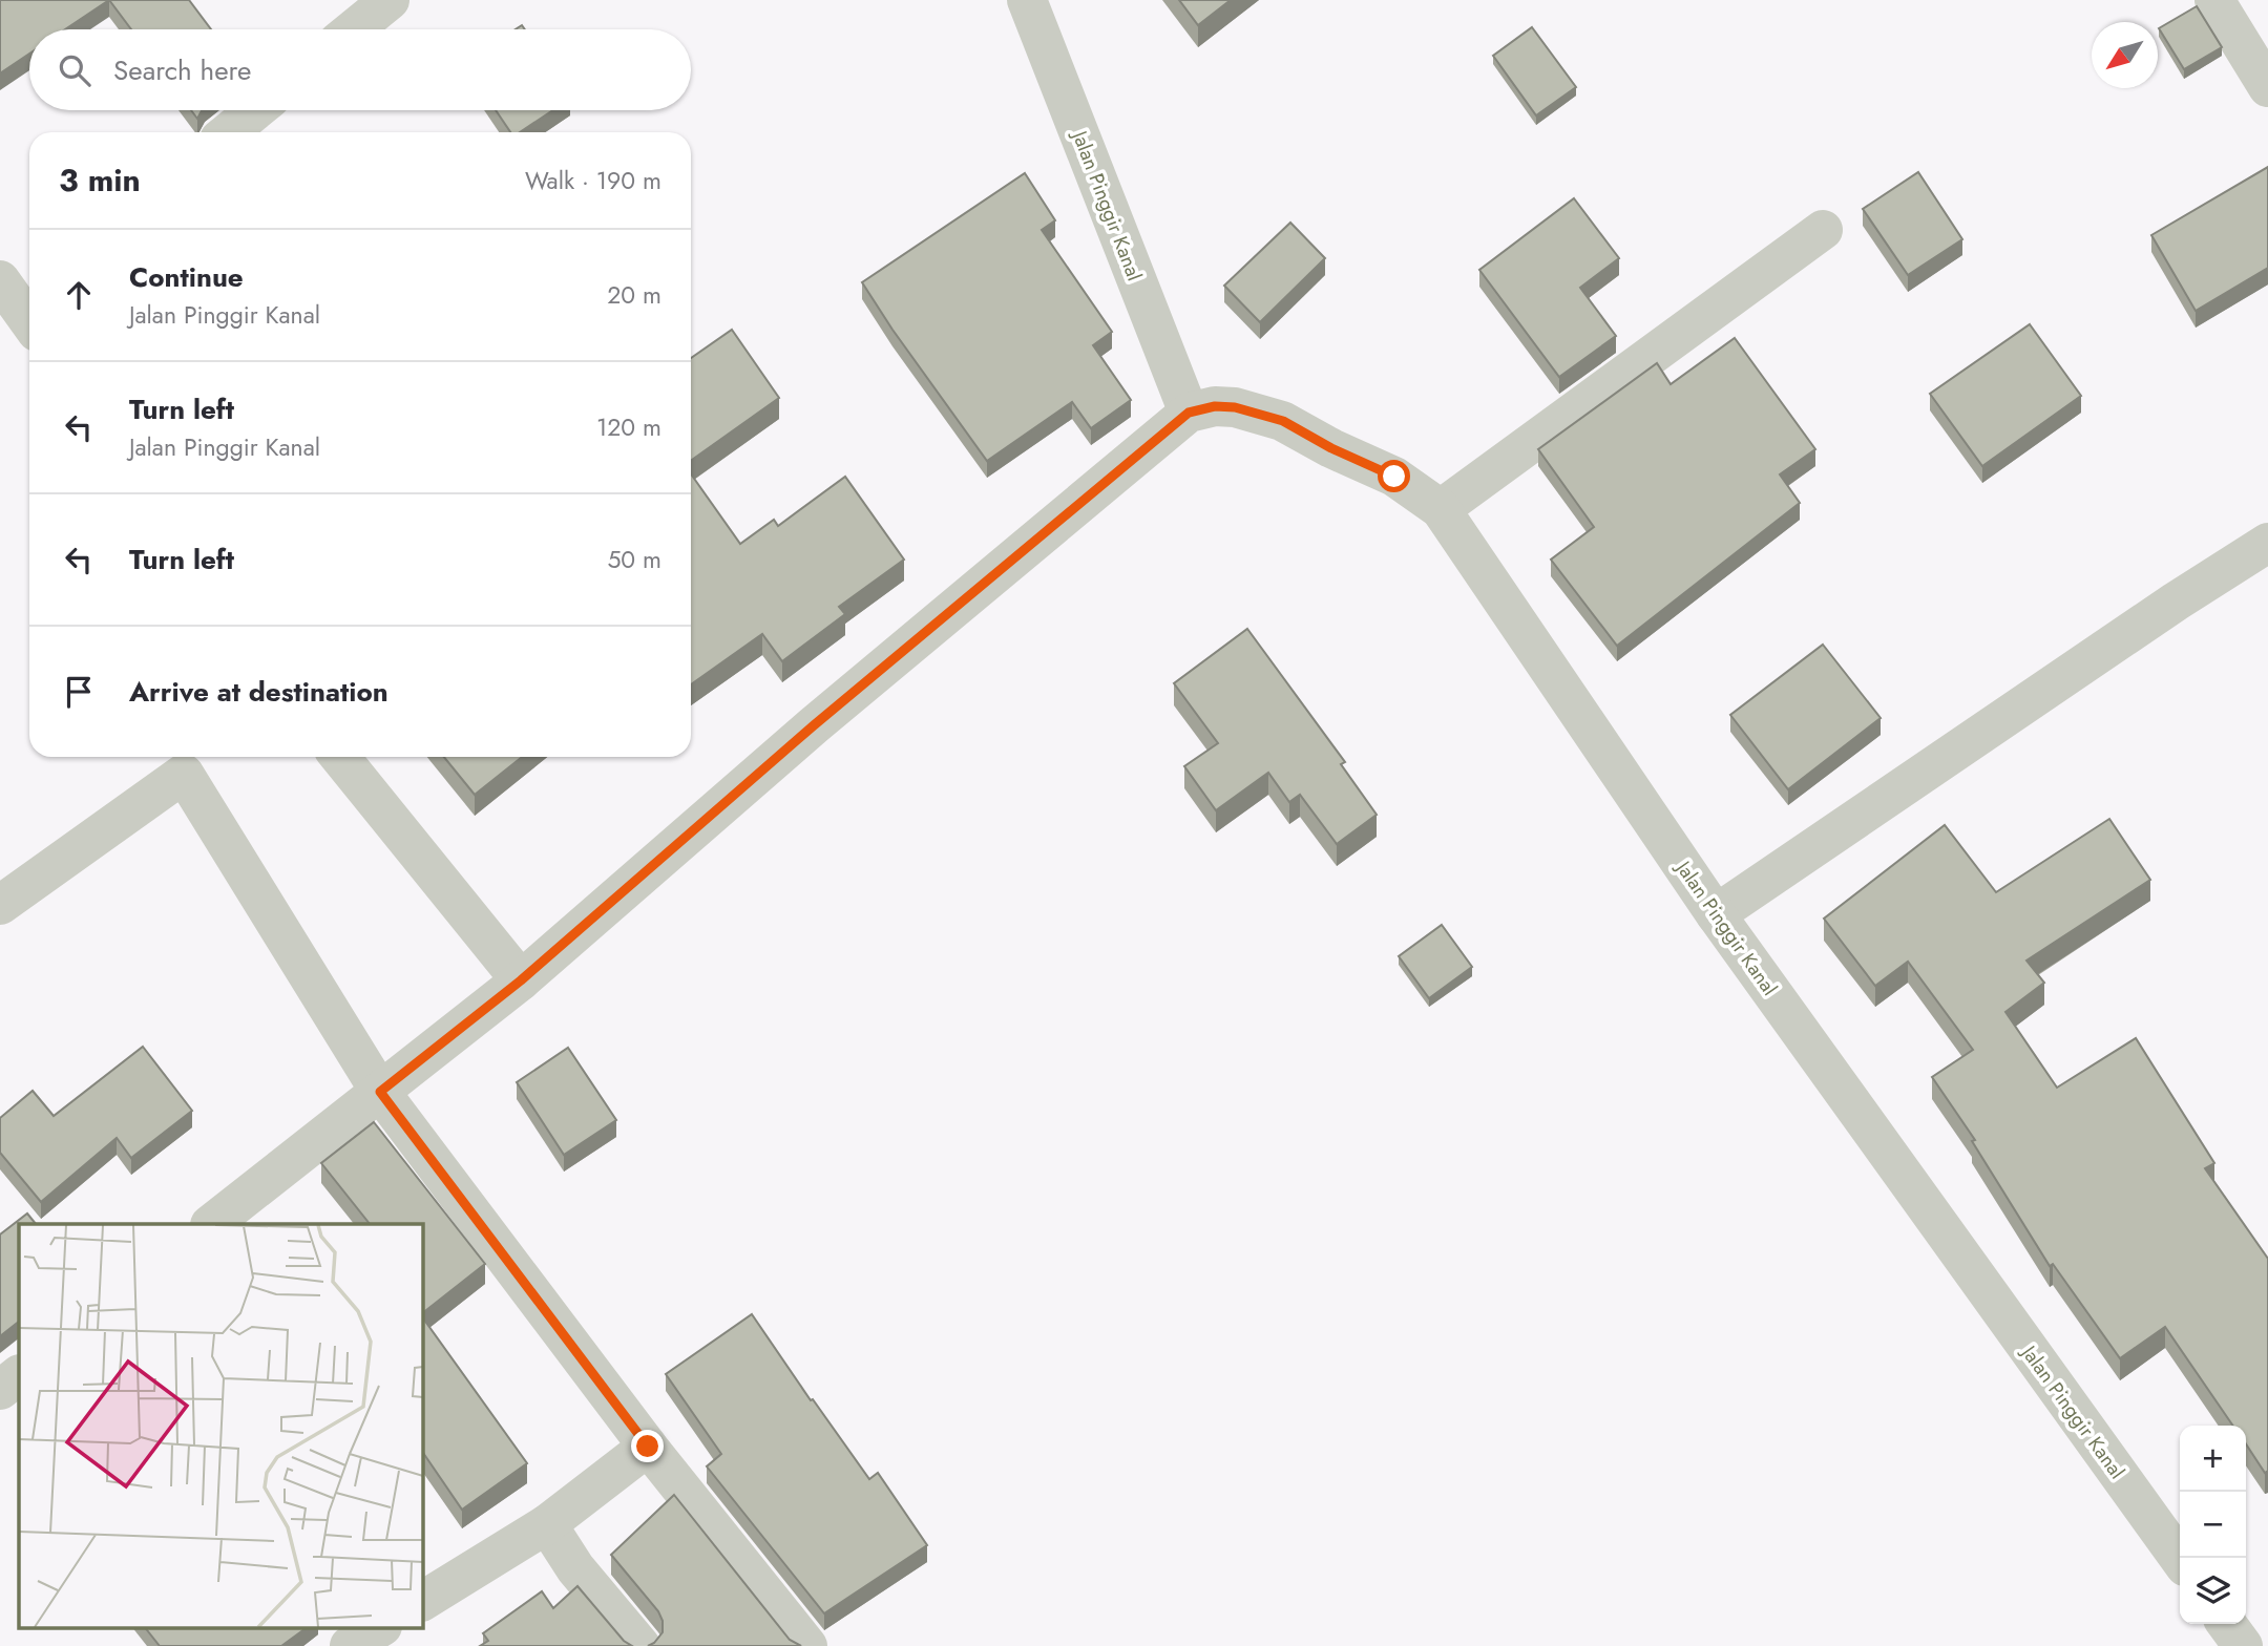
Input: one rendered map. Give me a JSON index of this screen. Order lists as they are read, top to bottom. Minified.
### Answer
{"streets":{"street":["Jalan Pinggir Kanal"]},"north":"bottom left","page":{"search":"Search here","heading":["3 min","Walk · 190 m"],"list":[["Continue","Jalan Pinggir Kanal","20 m"],["Turn left","Jalan Pinggir Kanal","120 m"],["Turn left","50 m"],"Arrive at destination"],"map_buttons":["+","−"]}}
